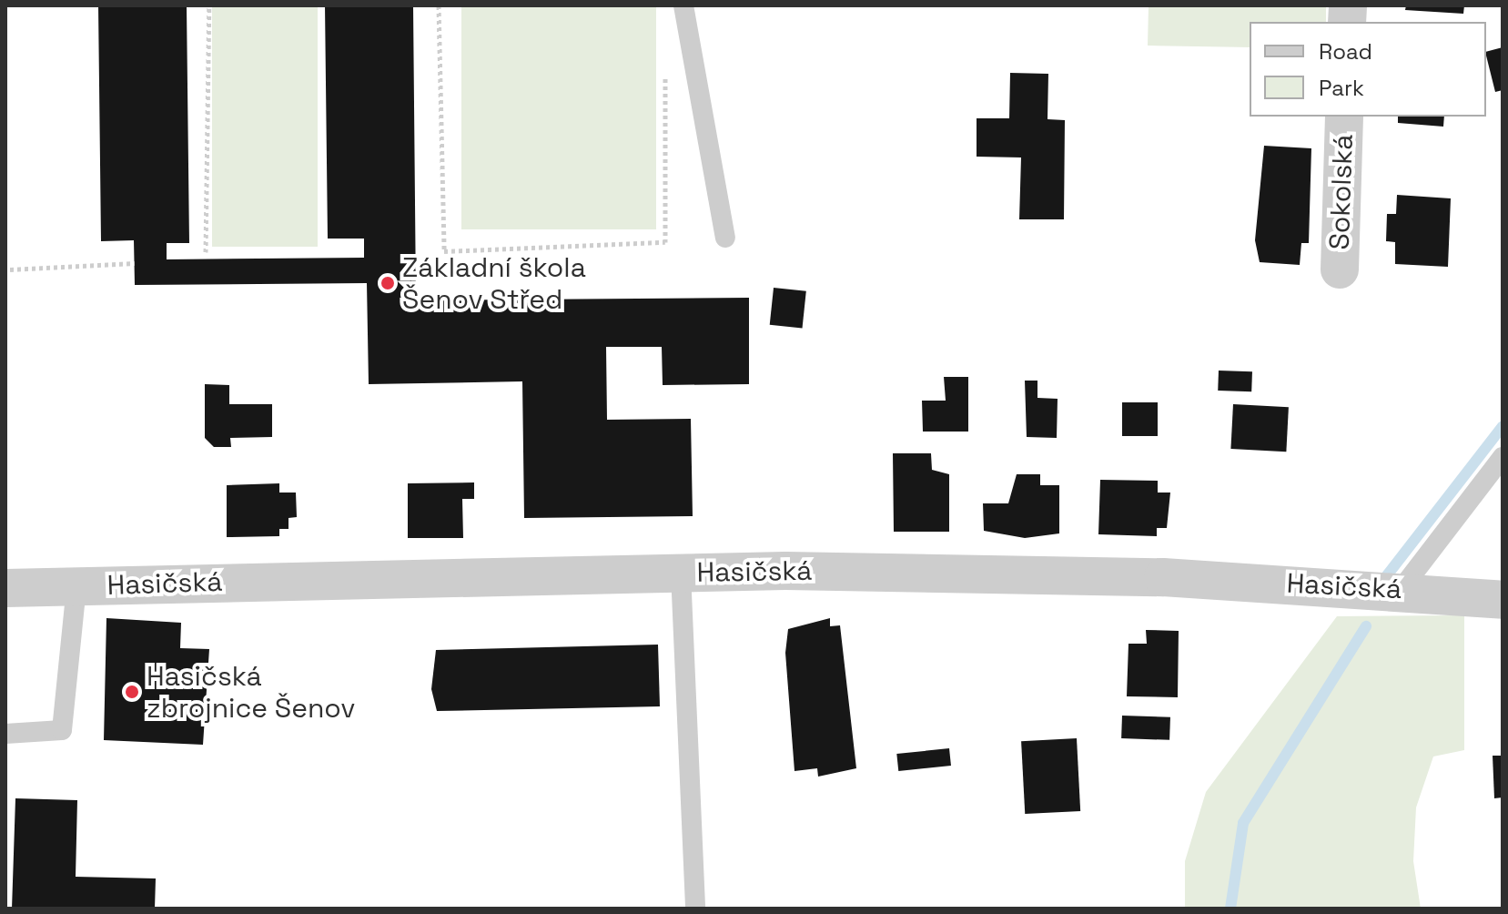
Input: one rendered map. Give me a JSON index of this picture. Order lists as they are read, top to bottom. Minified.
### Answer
{"streets":{"street":["Sokolská","Hasičská"]},"places":["Základní škola Šenov Střed","Hasičská zbrojnice Šenov"],"legend":["Road","Park"]}
